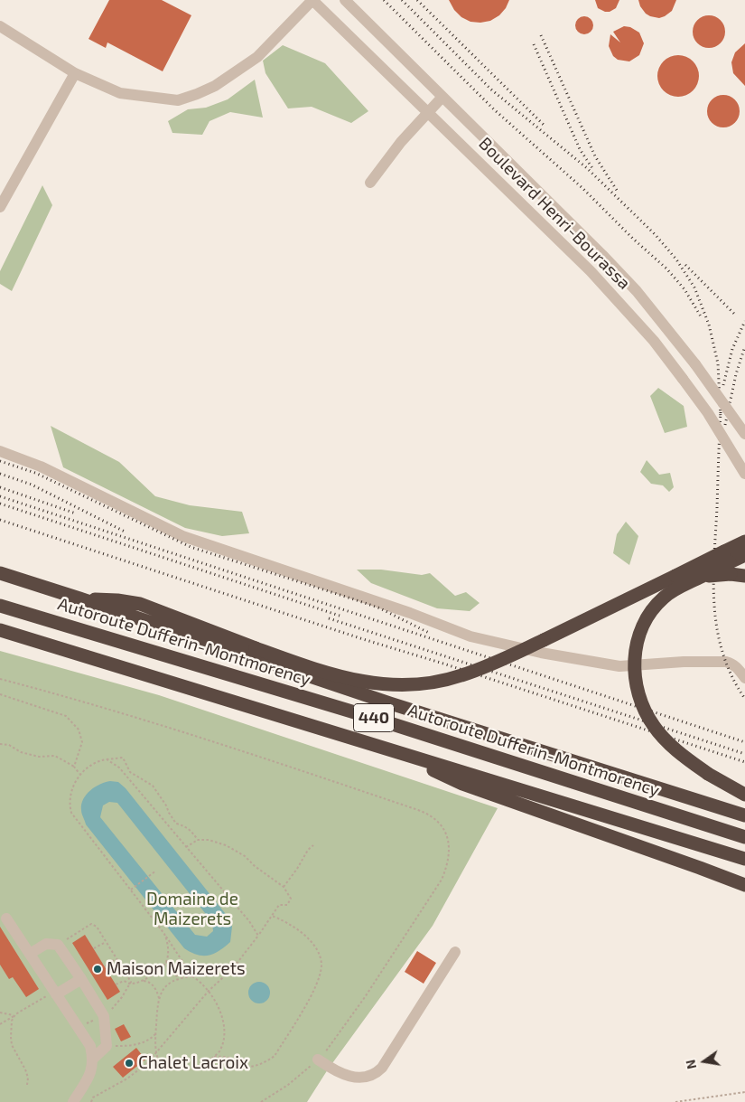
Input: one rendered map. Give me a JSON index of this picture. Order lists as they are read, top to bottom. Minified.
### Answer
{"streets":{"highway":["Autoroute Dufferin-Montmorency","440"],"street":["Boulevard Henri-Bourassa"]},"parks":["Domaine de Maizerets"],"places":["Maison Maizerets","Chalet Lacroix"],"north":"left"}
